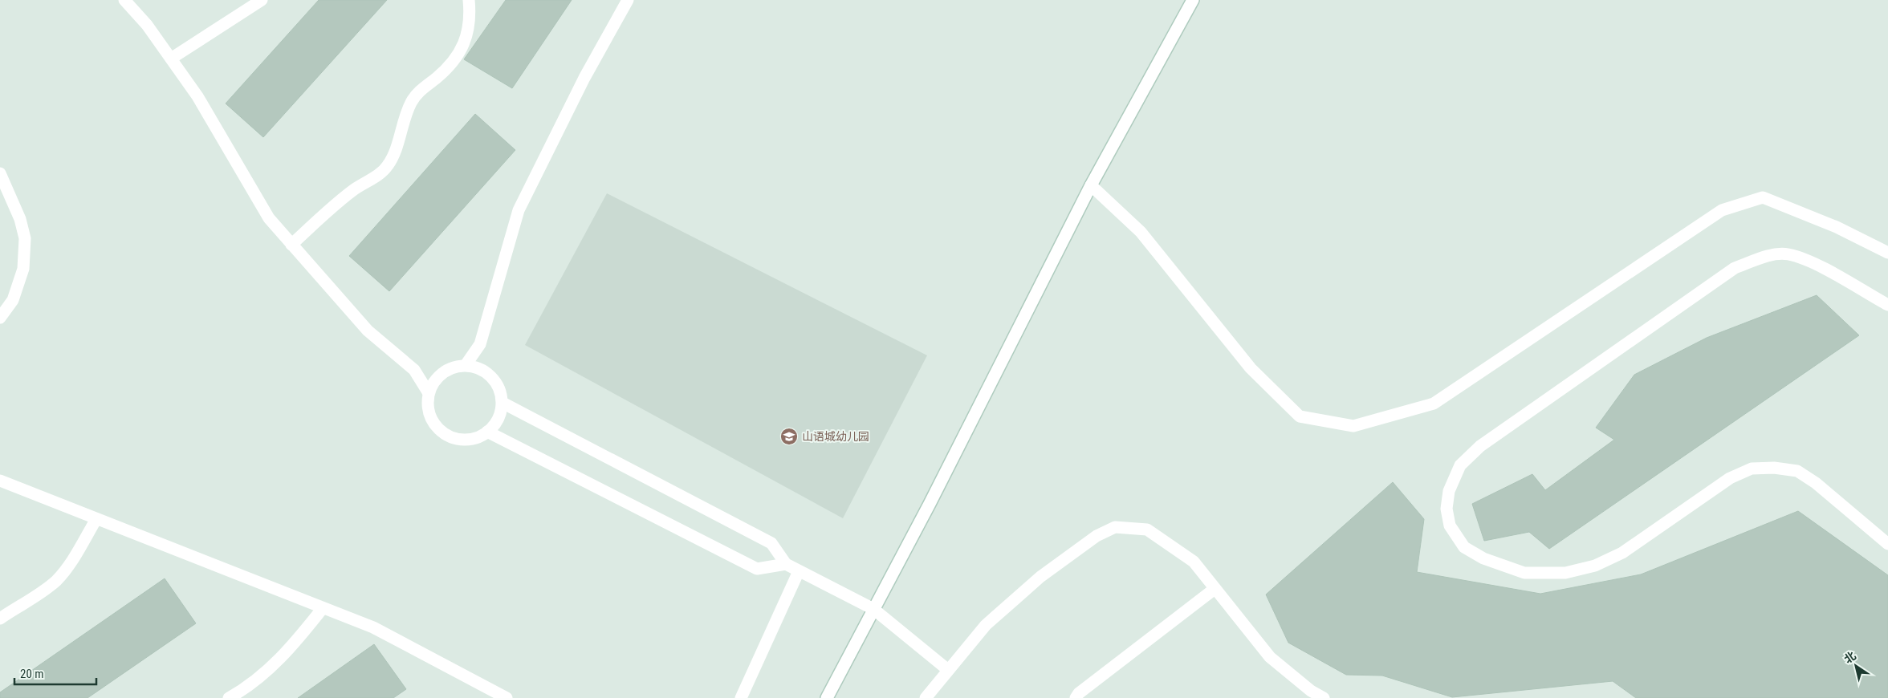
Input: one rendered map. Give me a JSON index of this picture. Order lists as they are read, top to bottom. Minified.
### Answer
{"places":{"school or university":["山语城幼儿园"]},"scale_bar":"20 m","north":"top left"}
